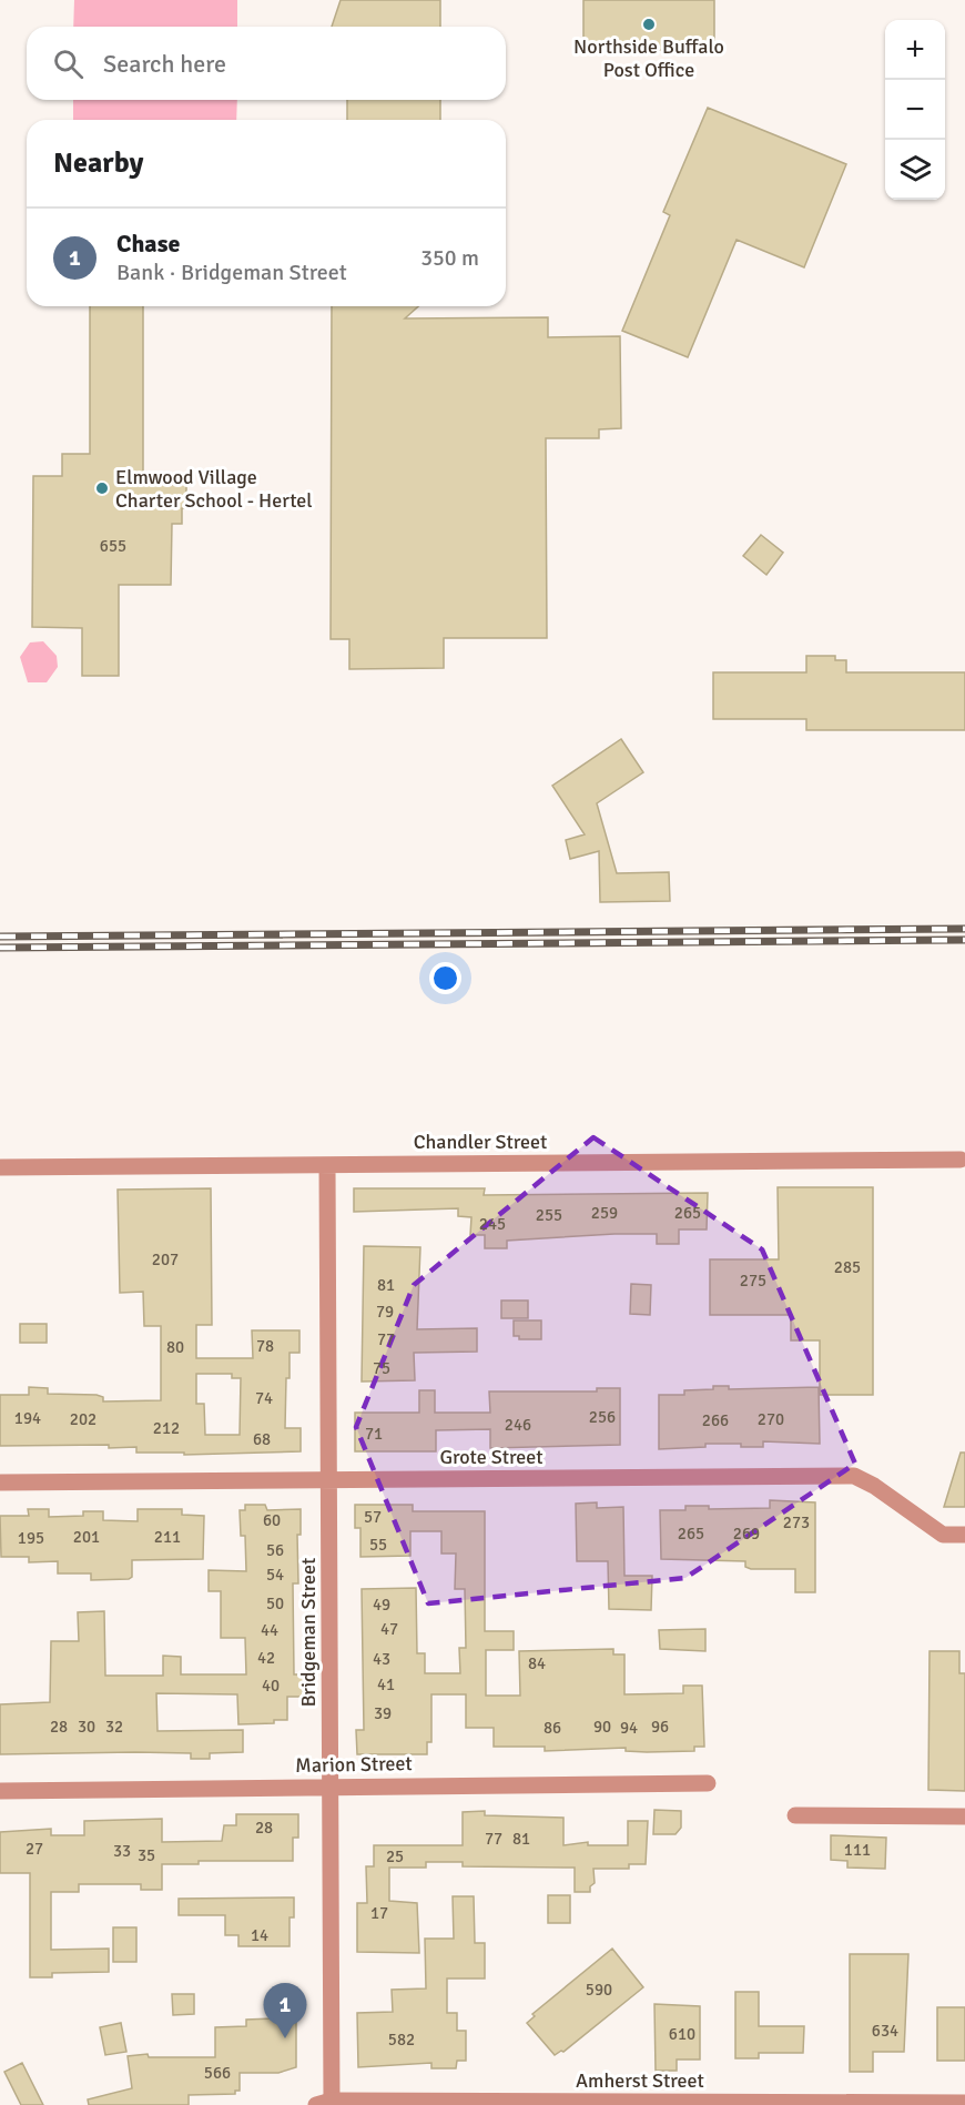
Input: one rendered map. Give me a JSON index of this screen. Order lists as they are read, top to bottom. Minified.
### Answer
{"streets":{"street":["Chandler Street","Grote Street","Bridgeman Street","Marion Street","Amherst Street"]},"crossings":[["Chandler Street","Bridgeman Street"],["Grote Street","Bridgeman Street"],["Bridgeman Street","Marion Street"],["Bridgeman Street","Amherst Street"]],"places":["Northside Buffalo Post Office","Elmwood Village Charter School - Hertel"],"house_numbers":["655","259","265","255","245","207","285","275","81","79","77","78","80","75","74","256","194","202","270","266","246","212","71","68","57","60","273","265","269","201","211","195","55","56","54","50","49","47","44","42","43","84","41","40","39","28","30","32","90","96","86","94","28","77","81","27","111","33","35","25","17","14","590","634","610","582","566"],"page":{"map_buttons":["+","−"],"search":"Search here","heading":"Nearby","list":[{"mark":"1","name":"Chase","note":"Bank · Bridgeman Street","value":"350 m"}],"pins":"1"}}
